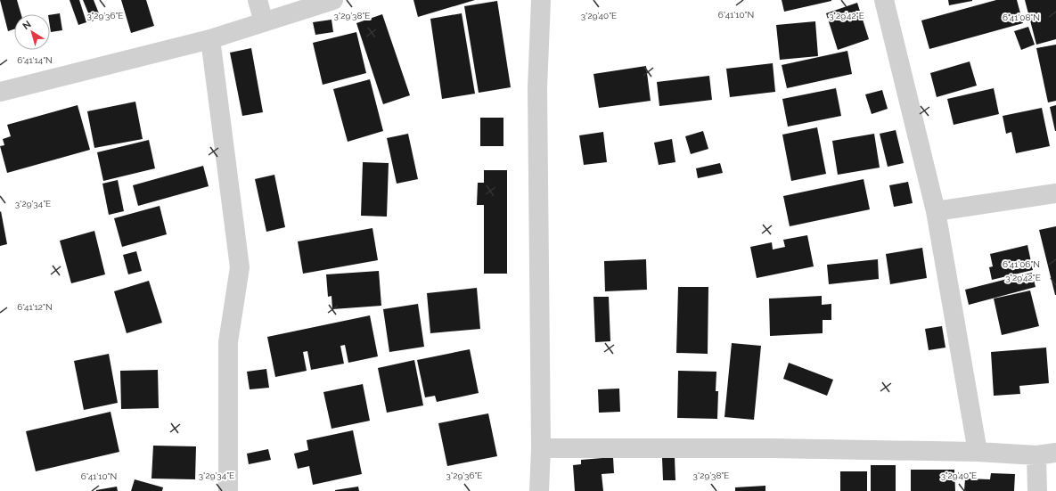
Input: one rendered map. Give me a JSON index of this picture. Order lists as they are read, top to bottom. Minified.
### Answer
{"north":"top left","coordinates":["6°41'10\"N","3°29'36\"E","3°29'38\"E","3°29'40\"E","3°29'42\"E","6°41'08\"N","6°41'14\"N","3°29'34\"E","6°41'06\"N","6°41'12\"N"]}
